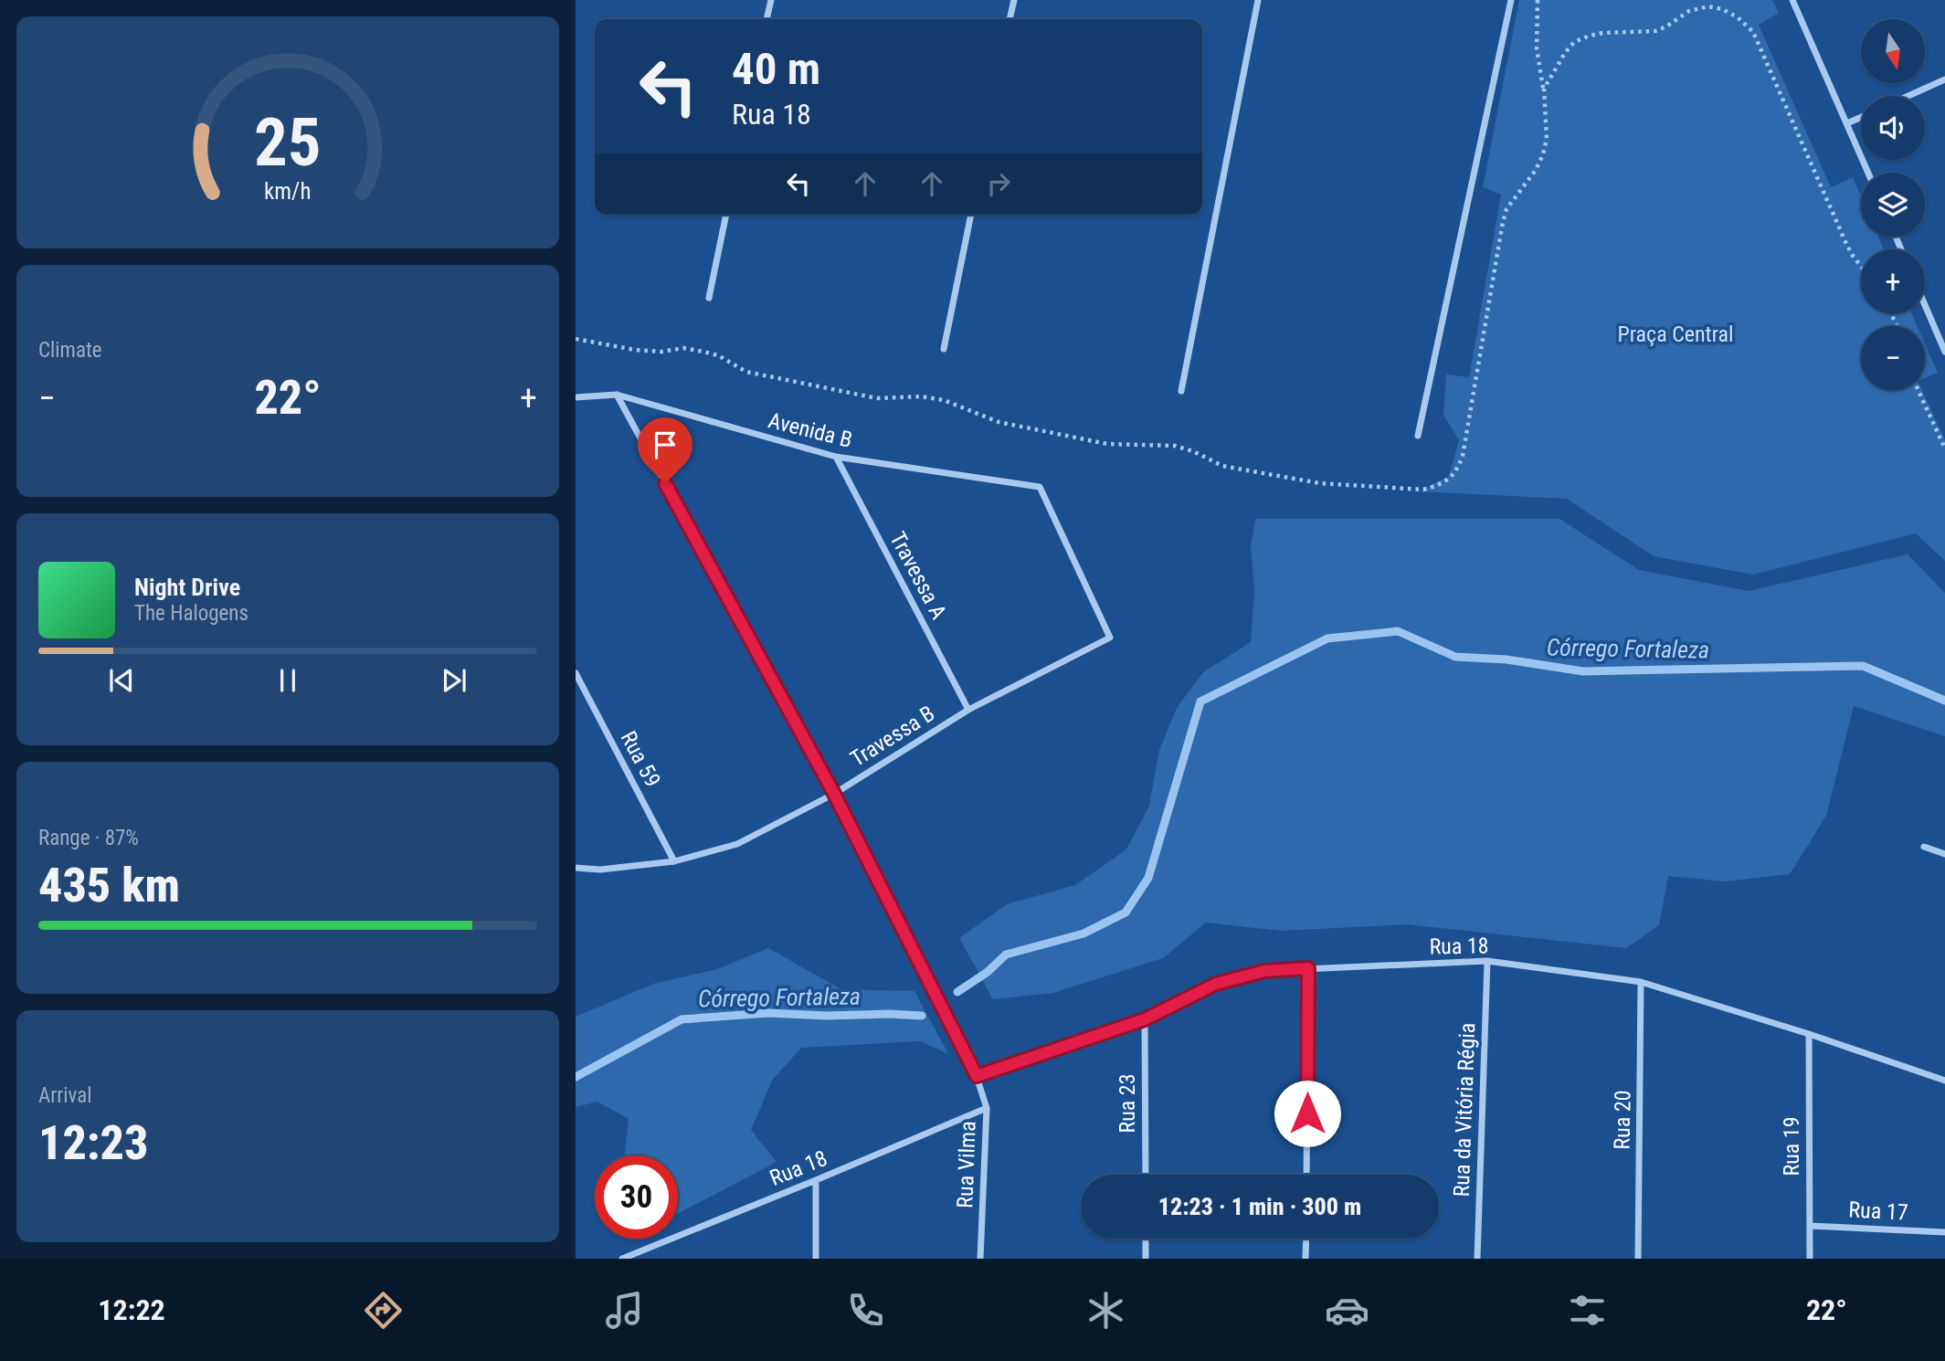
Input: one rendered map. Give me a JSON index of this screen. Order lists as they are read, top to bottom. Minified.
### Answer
{"streets":{"street":["Avenida B","Travessa A","Travessa B","Rua 59","Rua 18","Rua 23","Rua da Vitória Régia","Rua 20","Rua 19","Rua Vilma","Rua 17"]},"crossings":[["Avenida B","Travessa A"],["Avenida B","Travessa B"],["Avenida B","Rua Vilma"],["Travessa A","Travessa B"],["Travessa B","Rua 59"],["Travessa B","Rua Vilma"],["Rua 18","Rua 23"],["Rua 18","Rua da Vitória Régia"],["Rua 18","Rua 20"],["Rua 18","Rua 19"],["Rua 18","Rua Vilma"],["Rua 19","Rua 17"]],"water":["Córrego Fortaleza"],"parks":["Praça Central"],"north":"bottom","page":{"map_buttons":["+","−"],"turn":["40 m","Rua 18"],"tile":["Climate",["Range · 87%","435 km"],["Arrival","12:23"]],"heat":["−","22°","+"],"song":["Night Drive","The Halogens"],"limit":"30","trip":"12:23 · 1 min · 300 m","tabs":["12:22","22°"],"gauge":["25","km/h"]}}
